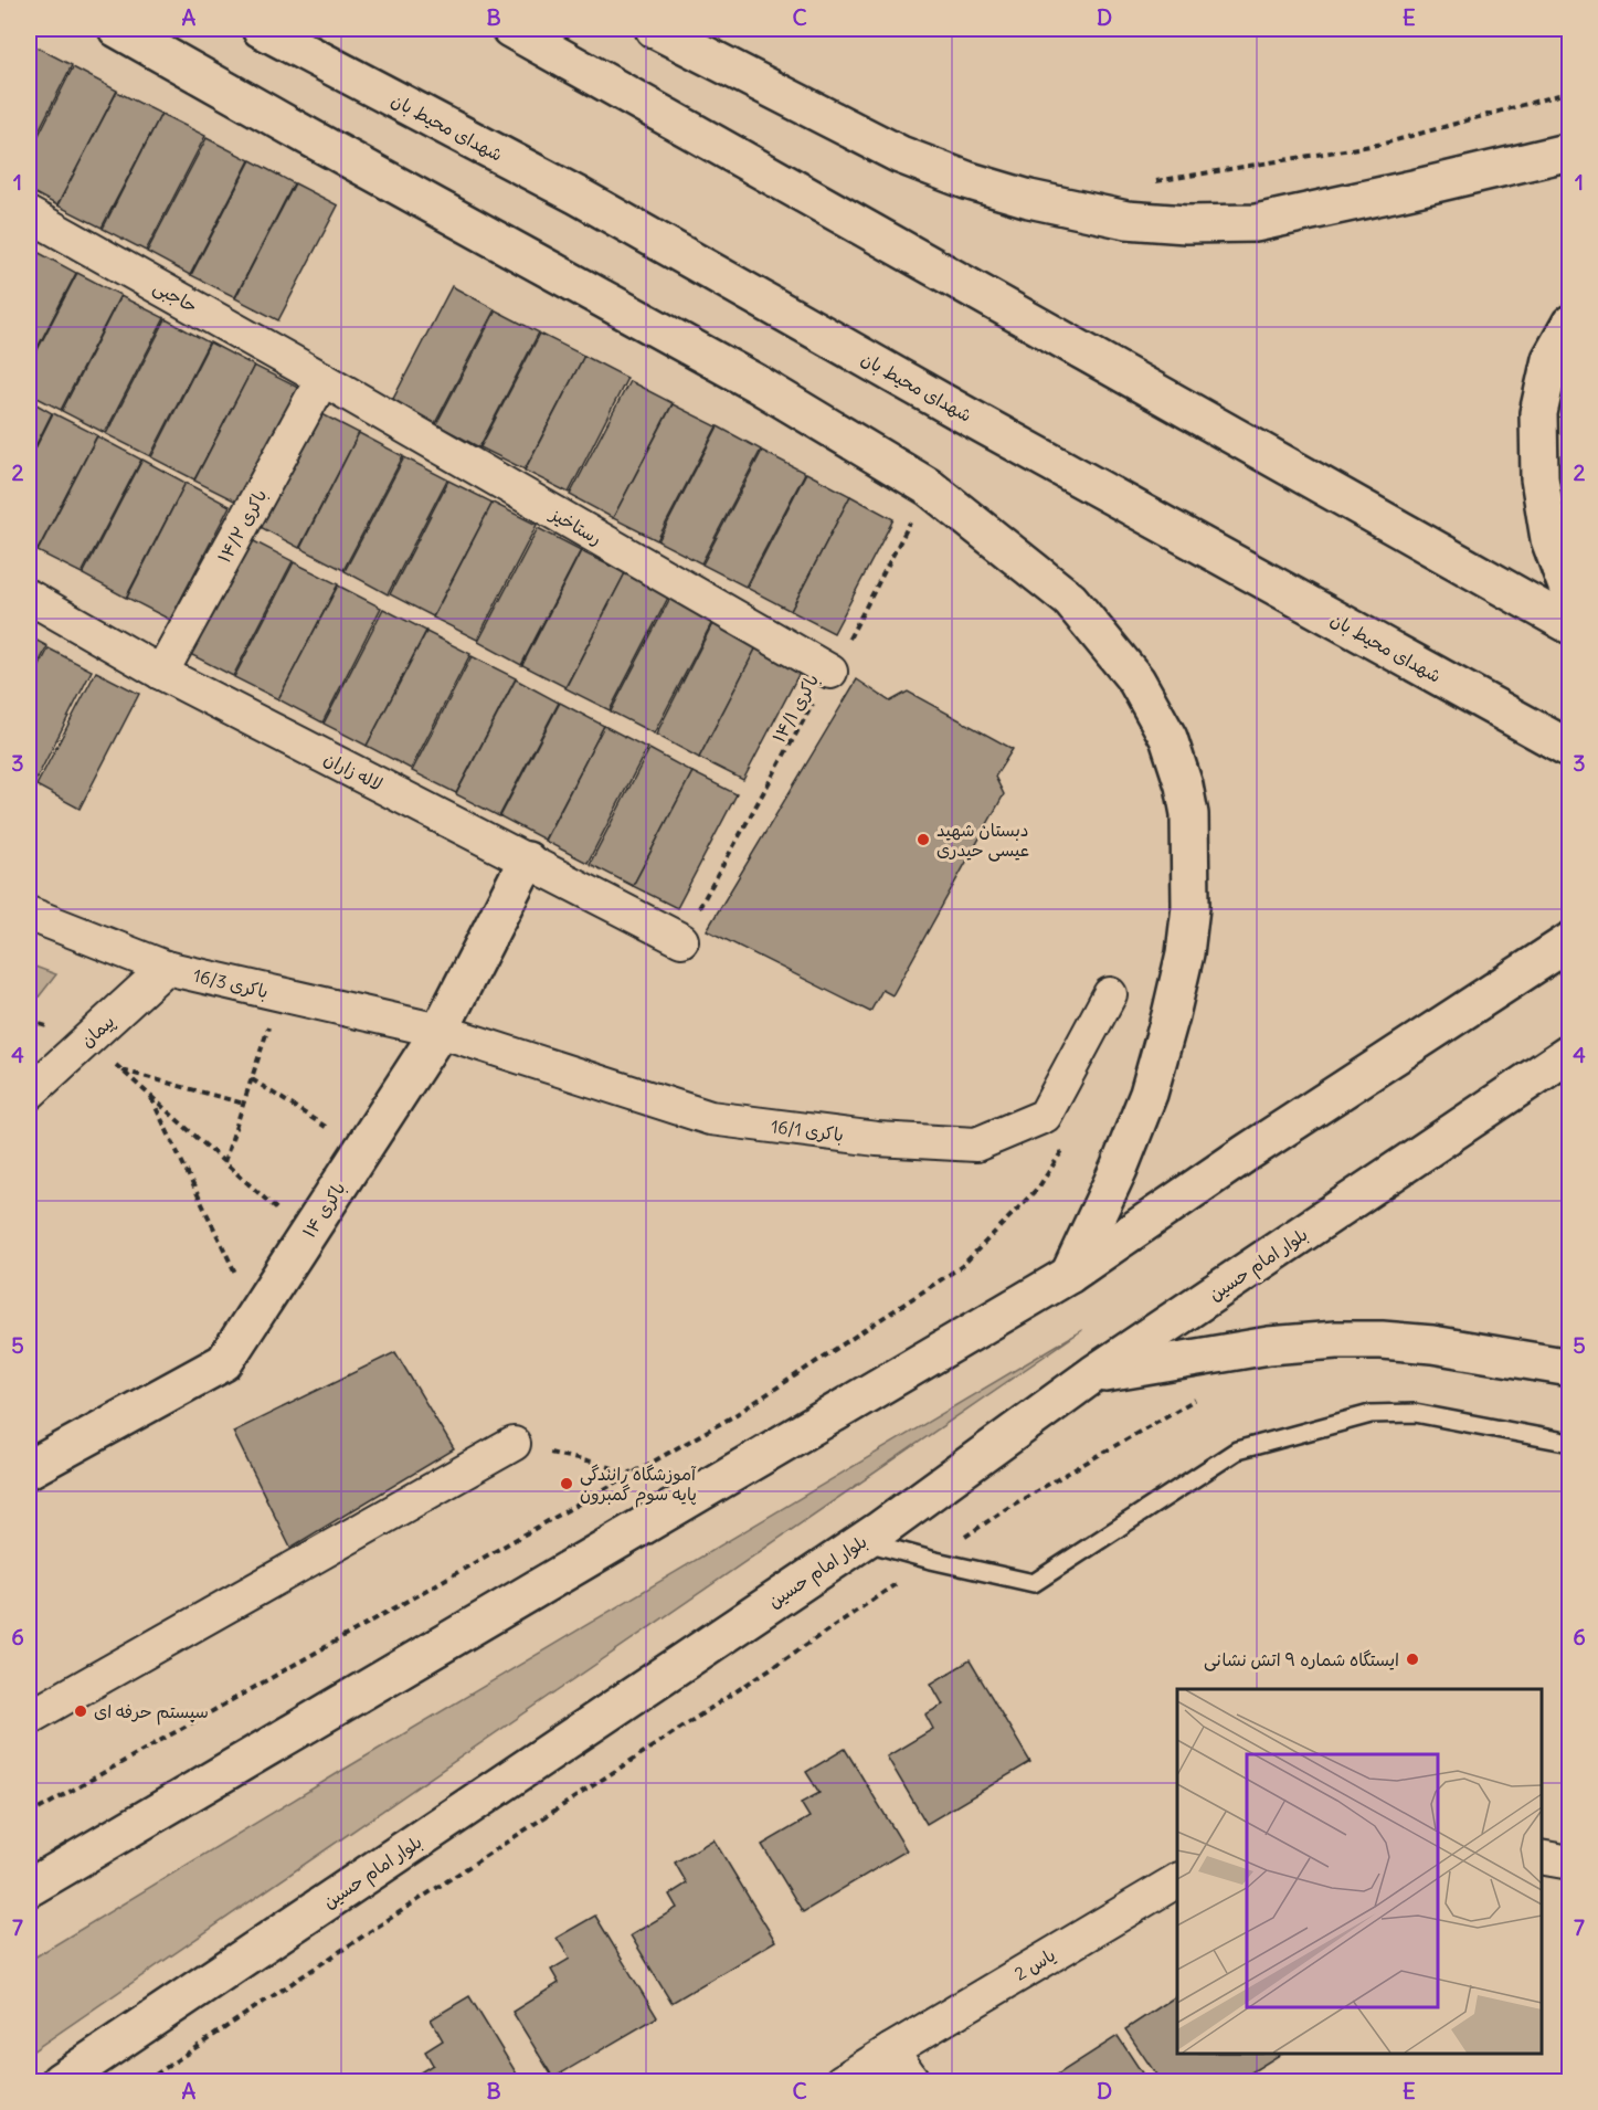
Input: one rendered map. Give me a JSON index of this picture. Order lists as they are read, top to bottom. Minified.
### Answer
{"streets":{"main road":["شهدای محیط بان","باکری ۱۴","بلوار امام حسین"],"street":["حاجبی","باکری ۱۴/۲","رستاخیز","لاله زاران","باکری 16/3","پیمان","باکری 16/1","یاس 2"],"path":["باکری ۱۴/۱"]},"crossings":[["حاجبی","باکری ۱۴/۲"],["حاجبی","رستاخیز"],["باکری ۱۴/۲","رستاخیز"],["باکری ۱۴/۲","لاله زاران"],["رستاخیز","باکری ۱۴/۱"],["باکری ۱۴/۱","لاله زاران"],["لاله زاران","باکری ۱۴"],["باکری 16/3","پیمان"],["باکری 16/3","باکری 16/1"],["باکری 16/3","باکری ۱۴"],["باکری 16/1","باکری ۱۴"]],"places":["دبستان شهید عیسی حیدری","آموزشگاه رانندگی پایه سوم گمبرون","ایستگاه شماره ۹ اتش نشانی","سیستم حرفه ای"],"grid":{"columns":["A","B","C","D","E"],"rows":["1","2","3","4","5","6","7"]}}
